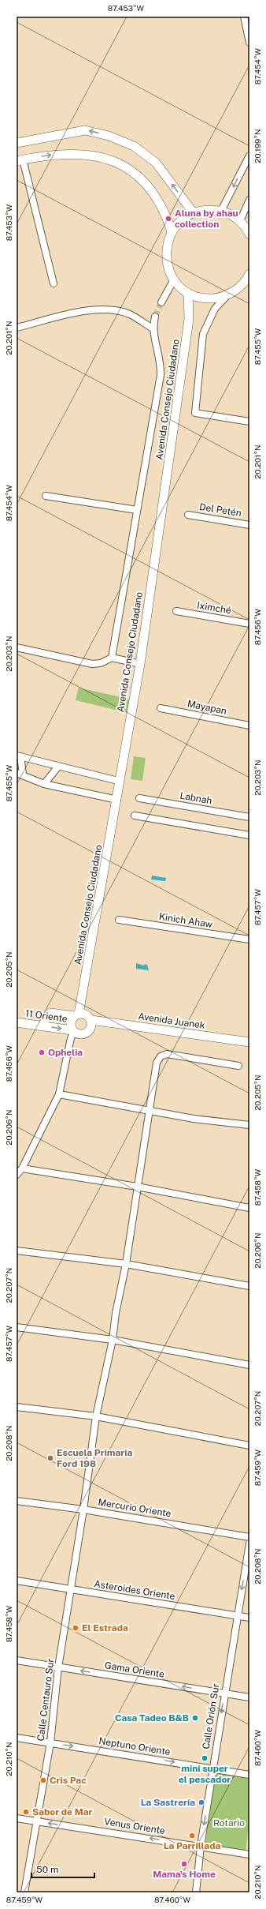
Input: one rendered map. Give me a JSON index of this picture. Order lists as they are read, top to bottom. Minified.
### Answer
{"streets":{"street":["Avenida Consejo Ciudadano","Del Petén","Iximché","Mayapan","Labnah","Kinich Ahaw","11 Oriente","Avenida Juanek","Mercurio Oriente","Asteroides Oriente","Gama Oriente","Calle Centauro Sur","Calle Orión Sur","Neptuno Oriente","Venus Oriente"]},"crossings":[["Avenida Consejo Ciudadano","11 Oriente"],["Avenida Consejo Ciudadano","Avenida Juanek"],["11 Oriente","Avenida Juanek"],["Mercurio Oriente","Calle Centauro Sur"],["Asteroides Oriente","Calle Centauro Sur"],["Asteroides Oriente","Calle Orión Sur"],["Gama Oriente","Calle Centauro Sur"],["Gama Oriente","Calle Orión Sur"],["Calle Centauro Sur","Neptuno Oriente"],["Calle Centauro Sur","Venus Oriente"],["Calle Orión Sur","Neptuno Oriente"],["Calle Orión Sur","Venus Oriente"]],"one_way":["11 Oriente","Gama Oriente","Calle Orión Sur","Neptuno Oriente","Venus Oriente"],"parks":["Rotario"],"places":["Aluna by ahau collection","Ophelia","Escuela Primaria Ford 198","El Estrada","Casa Tadeo B&B","mini super el pescador","Cris Pac","La Sastrería","Sabor de Mar","La Parrillada","Mama's Home"],"scale_bar":"50 m","coordinates":["87.453°W","87.454°W","20.199°N","20.201°N","87.455°W","87.456°W","20.203°N","87.457°W","20.205°N","20.206°N","87.458°W","20.207°N","20.208°N","87.459°W","87.460°W","20.210°N"]}
